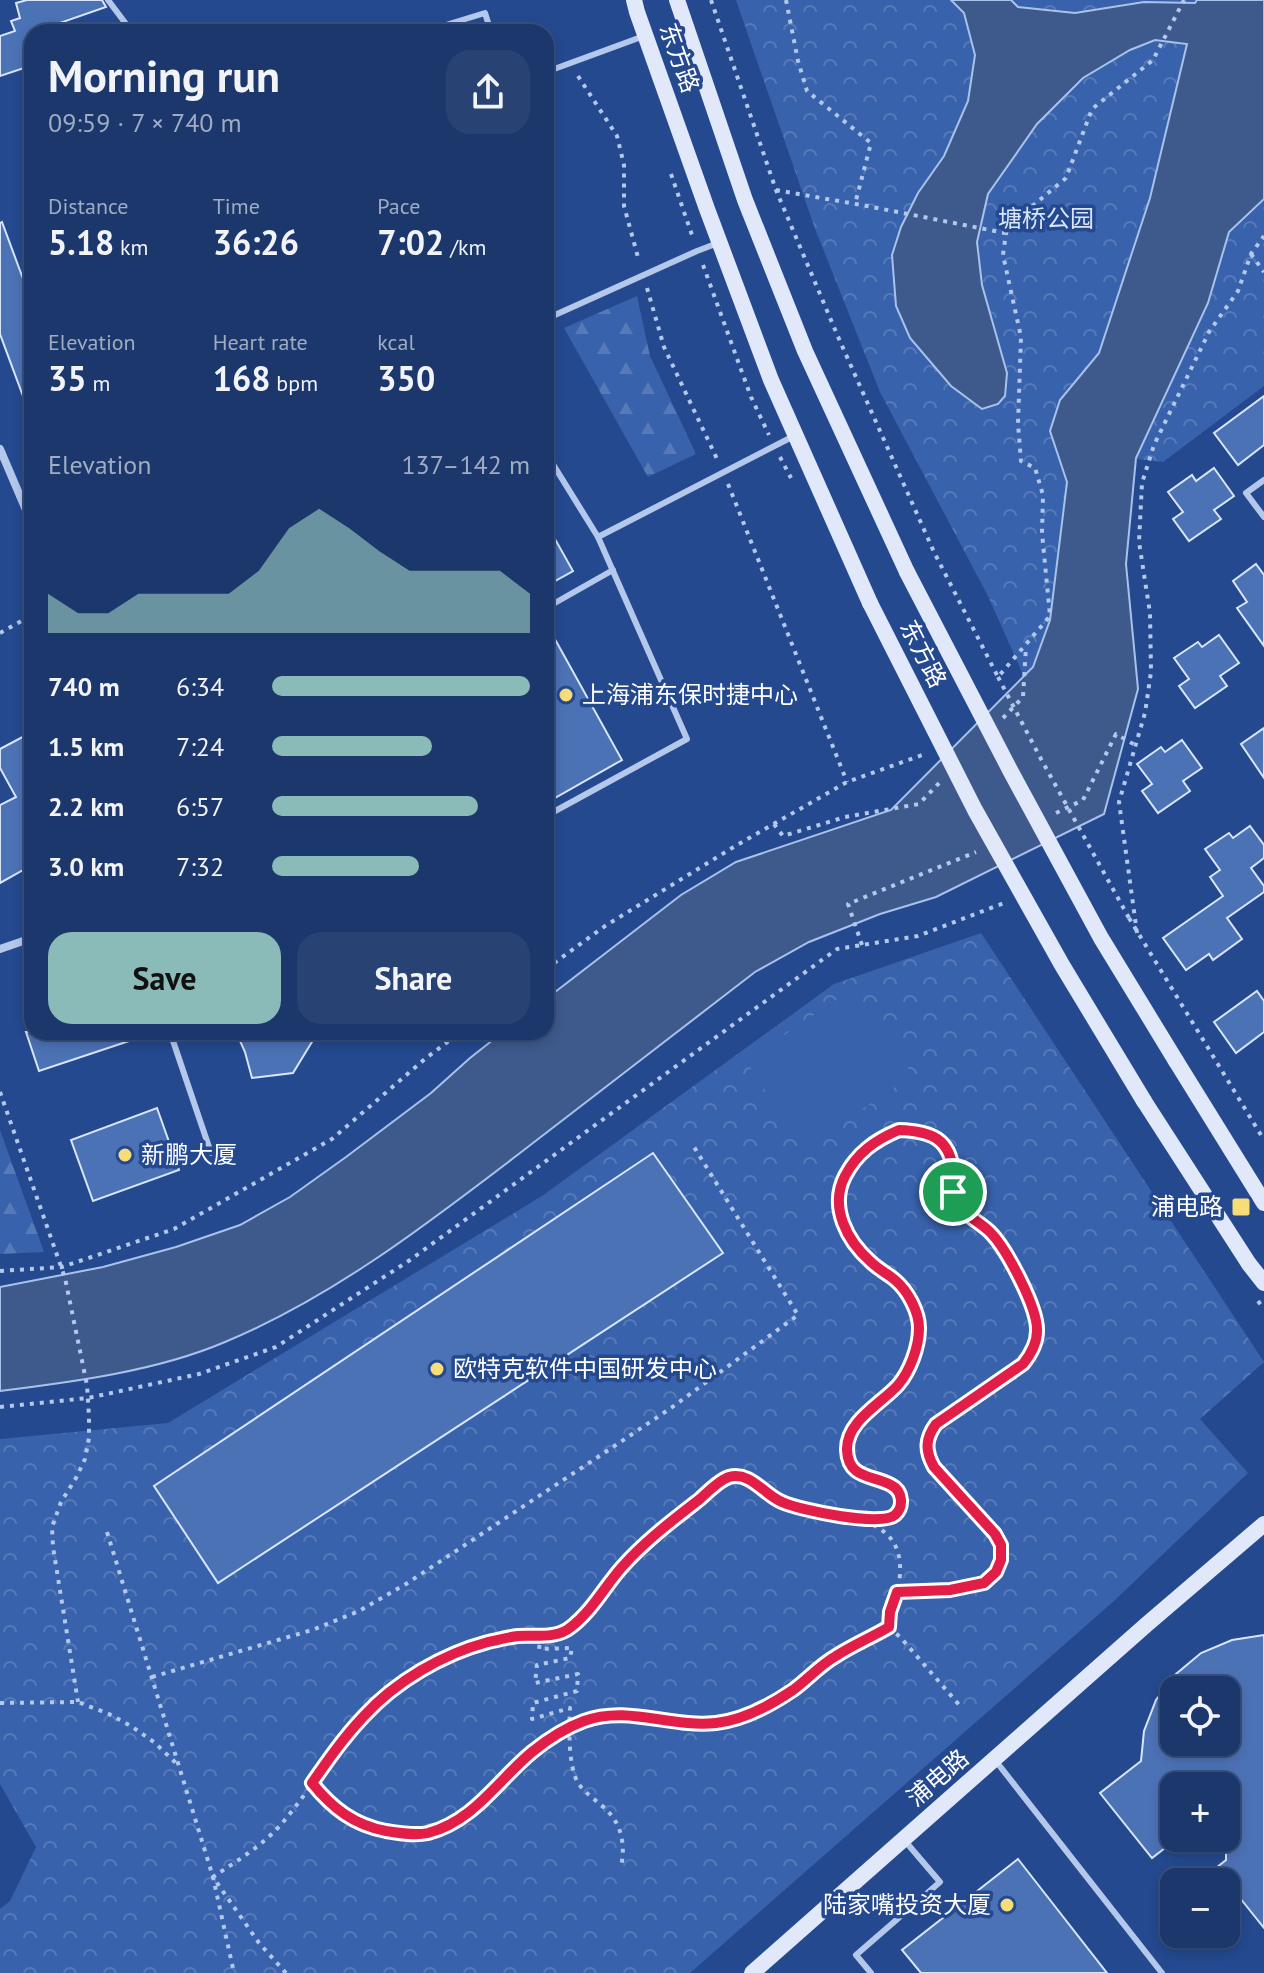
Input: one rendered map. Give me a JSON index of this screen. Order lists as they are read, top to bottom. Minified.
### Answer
{"streets":{"main road":["东方路","浦电路"]},"parks":["塘桥公园"],"places":{"other":["上海浦东保时捷中心","新鹏大厦","欧特克软件中国研发中心","陆家嘴投资大厦"],"transit":["浦电路"]},"page":{"heading":["Morning run","09:59 · 7 × 740 m"],"stats":[["Distance","5.18 km"],["Time","36:26"],["Pace","7:02 /km"],["Elevation","35 m"],["Heart rate","168 bpm"],["kcal","350"]],"chart":["Elevation","137–142 m"],"list":[{"name":"740 m","note":"6:34"},{"name":"1.5 km","note":"7:24"},{"name":"2.2 km","note":"6:57"},{"name":"3.0 km","note":"7:32"}],"buttons":["Save","Share"],"map_buttons":["+","−"]}}
